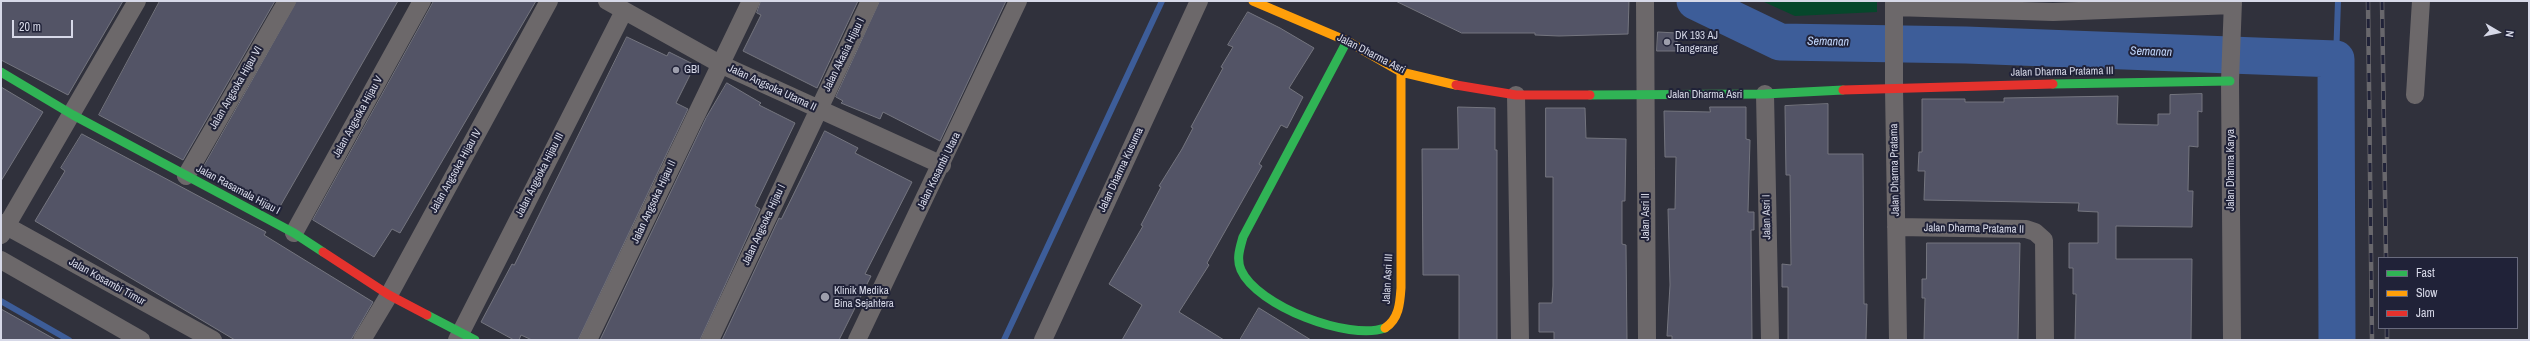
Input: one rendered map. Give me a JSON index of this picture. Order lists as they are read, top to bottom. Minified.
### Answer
{"streets":{"street":["Jalan Dharma Asri","Jalan Akasia Hijau I","Jalan Dharma Pratama III","Jalan Angsoka Hijau VI","Jalan Angsoka Utama II","Jalan Angsoka Hijau V","Jalan Dharma Kusuma","Jalan Dharma Pratama","Jalan Dharma Karya","Jalan Angsoka Hijau IV","Jalan Kosambi Utara","Jalan Angsoka Hijau III","Jalan Rasamala Hijau I","Jalan Angsoka Hijau II","Jalan Asri II","Jalan Asri I","Jalan Angsoka Hijau I","Jalan Dharma Pratama II","Jalan Asri III","Jalan Kosambi Timur"]},"crossings":[["Jalan Dharma Asri","Jalan Dharma Pratama III"],["Jalan Dharma Asri","Jalan Dharma Pratama"],["Jalan Dharma Asri","Jalan Asri II"],["Jalan Dharma Asri","Jalan Asri I"],["Jalan Dharma Asri","Jalan Asri III"],["Jalan Akasia Hijau I","Jalan Angsoka Utama II"],["Jalan Akasia Hijau I","Jalan Angsoka Hijau I"],["Jalan Dharma Pratama III","Jalan Dharma Pratama"],["Jalan Dharma Pratama III","Jalan Dharma Karya"],["Jalan Angsoka Hijau VI","Jalan Rasamala Hijau I"],["Jalan Angsoka Utama II","Jalan Kosambi Utara"],["Jalan Angsoka Utama II","Jalan Angsoka Hijau III"],["Jalan Angsoka Utama II","Jalan Angsoka Hijau II"],["Jalan Angsoka Utama II","Jalan Angsoka Hijau I"],["Jalan Angsoka Hijau V","Jalan Rasamala Hijau I"],["Jalan Dharma Pratama","Jalan Dharma Pratama II"],["Jalan Angsoka Hijau IV","Jalan Rasamala Hijau I"],["Jalan Angsoka Hijau III","Jalan Rasamala Hijau I"]],"water":["Semanan"],"places":["DK 193 AJ Tangerang","GBI","Klinik Medika Bina Sejahtera"],"legend":["Fast","Slow","Jam"],"scale_bar":"20 m","north":"right"}
